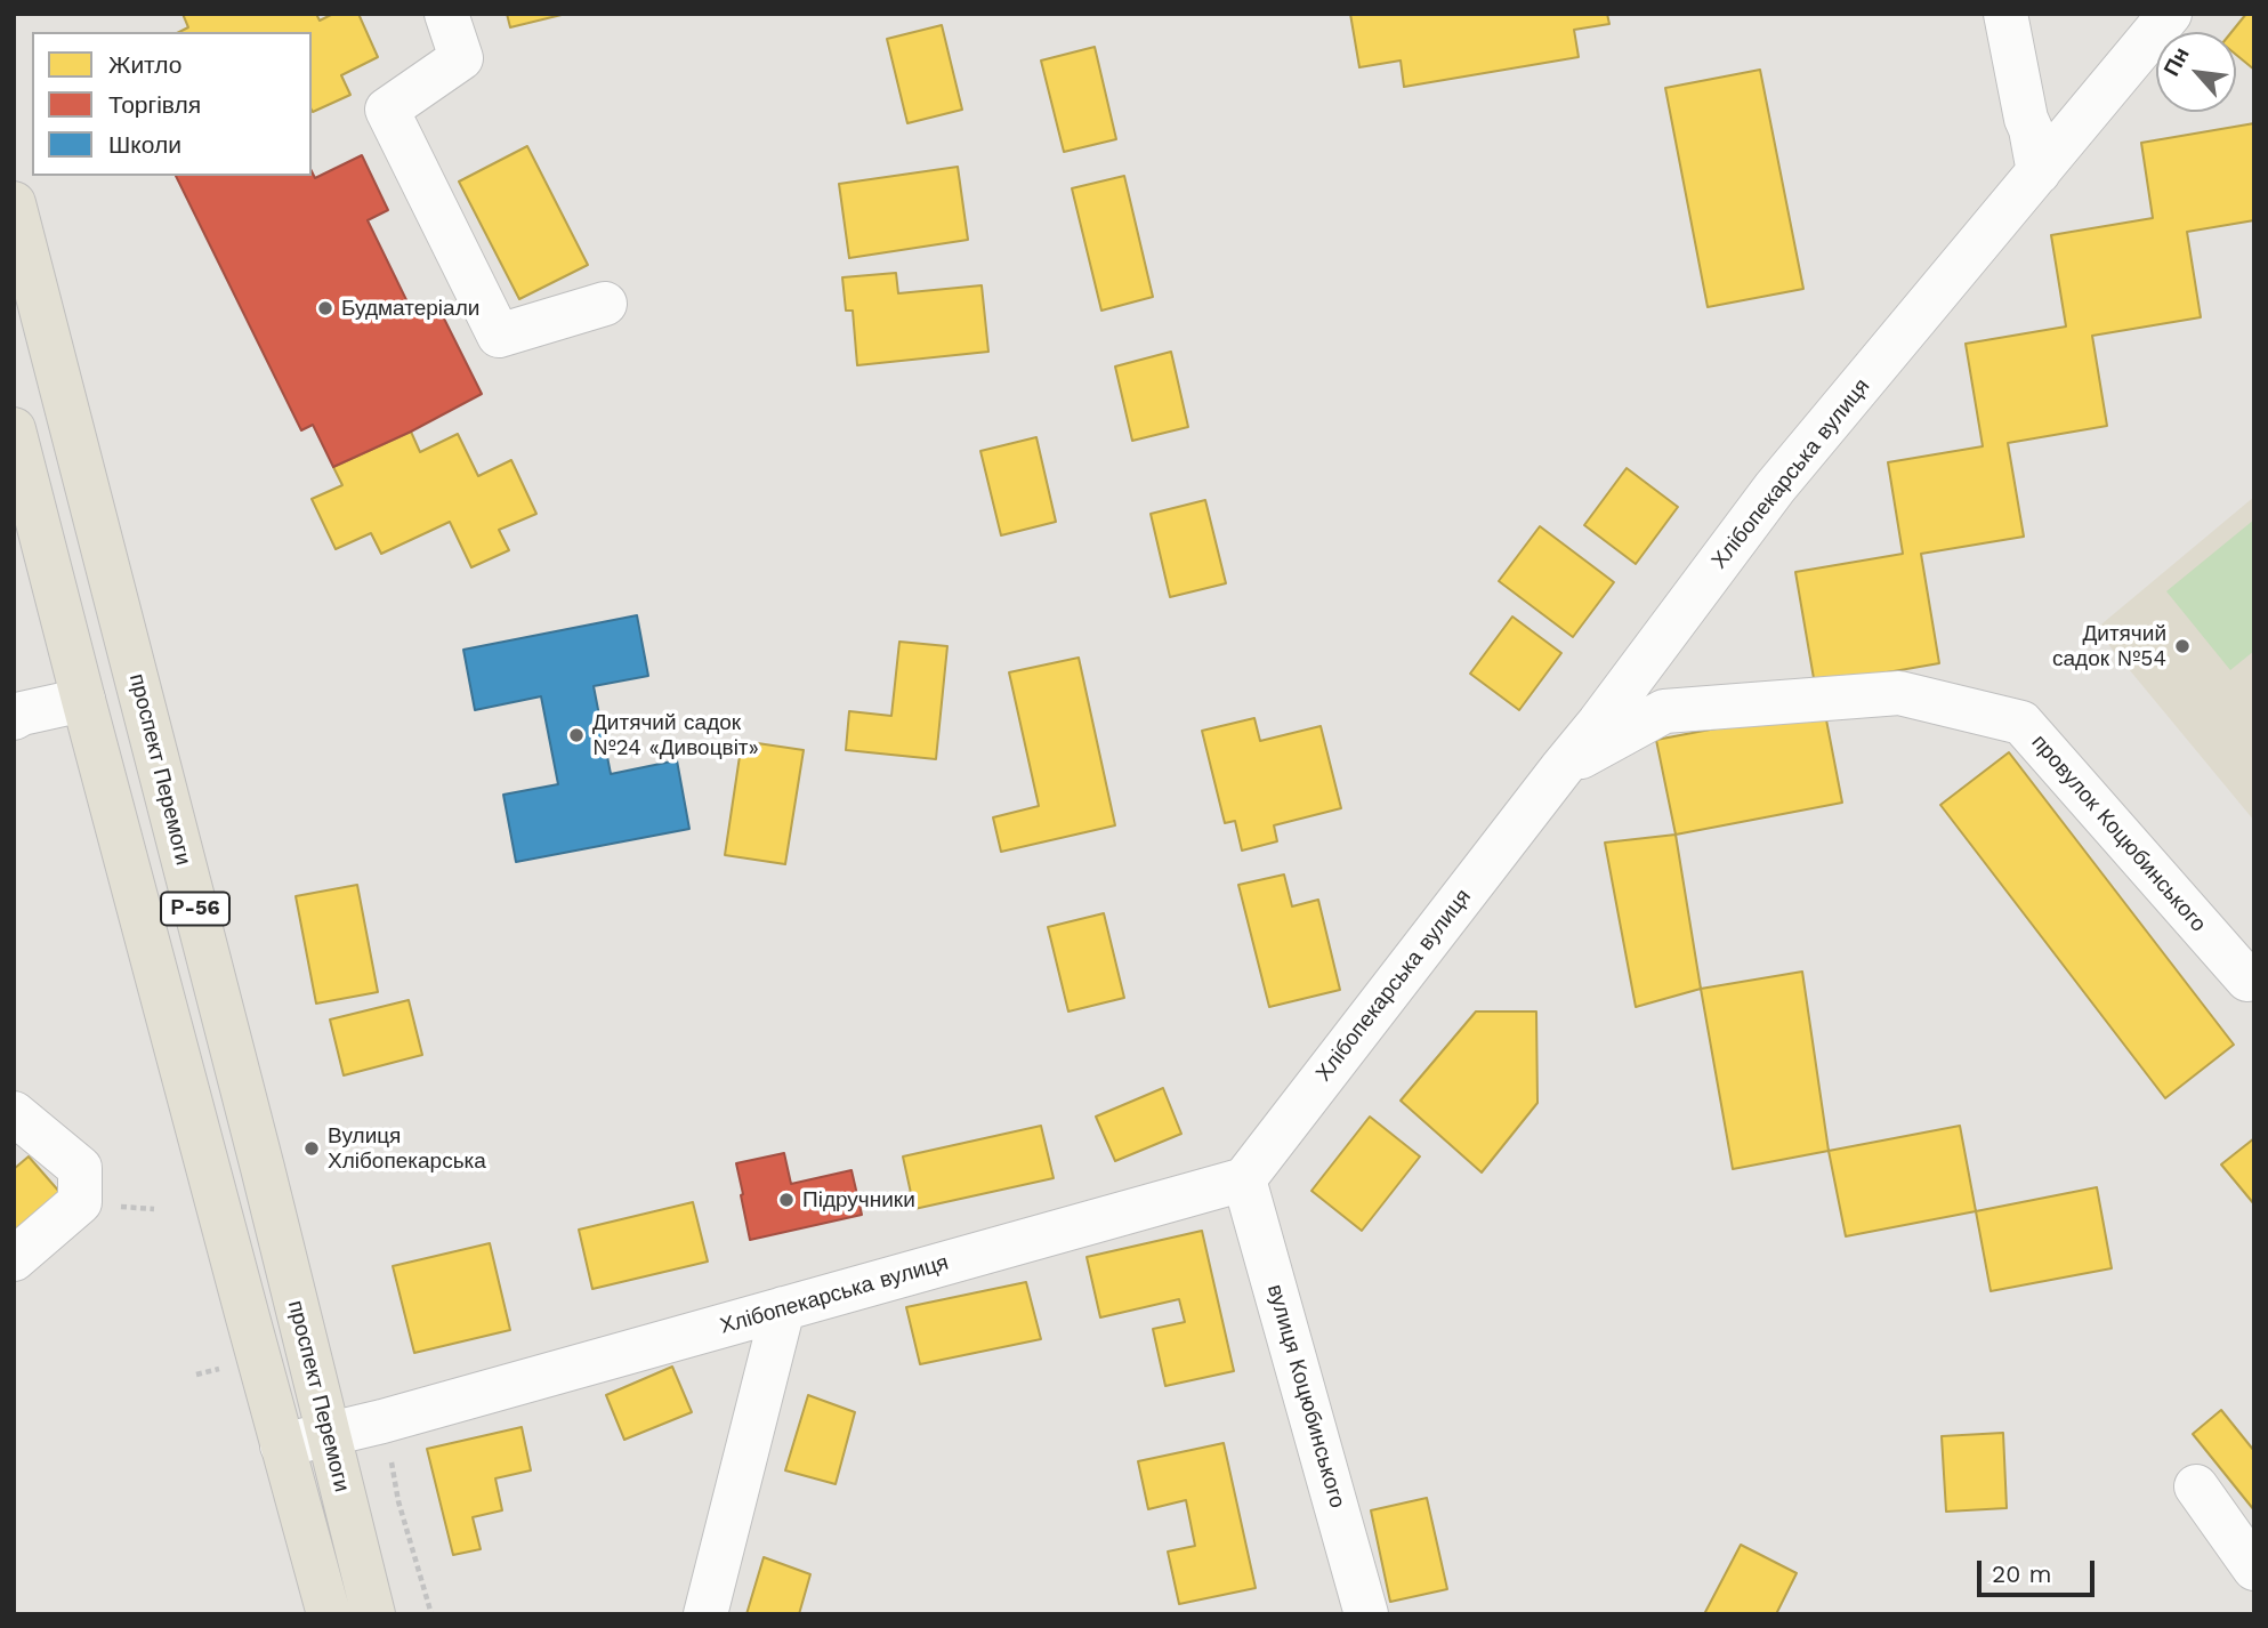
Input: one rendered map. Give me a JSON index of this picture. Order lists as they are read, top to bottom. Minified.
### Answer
{"streets":{"main road":["проспект Перемоги","Р-56"],"street":["Хлібопекарська вулиця","провулок Коцюбинського","вулиця Коцюбинського"]},"crossings":[["Хлібопекарська вулиця","проспект Перемоги"],["Хлібопекарська вулиця","провулок Коцюбинського"],["Хлібопекарська вулиця","вулиця Коцюбинського"]],"places":["Будматеріали","Дитячий садок №54","Дитячий садок №24 «Дивоцвіт»","Вулиця Хлібопекарська","Підручники"],"legend":["Житло","Торгівля","Школи"],"scale_bar":"20 m","north":"top left"}
